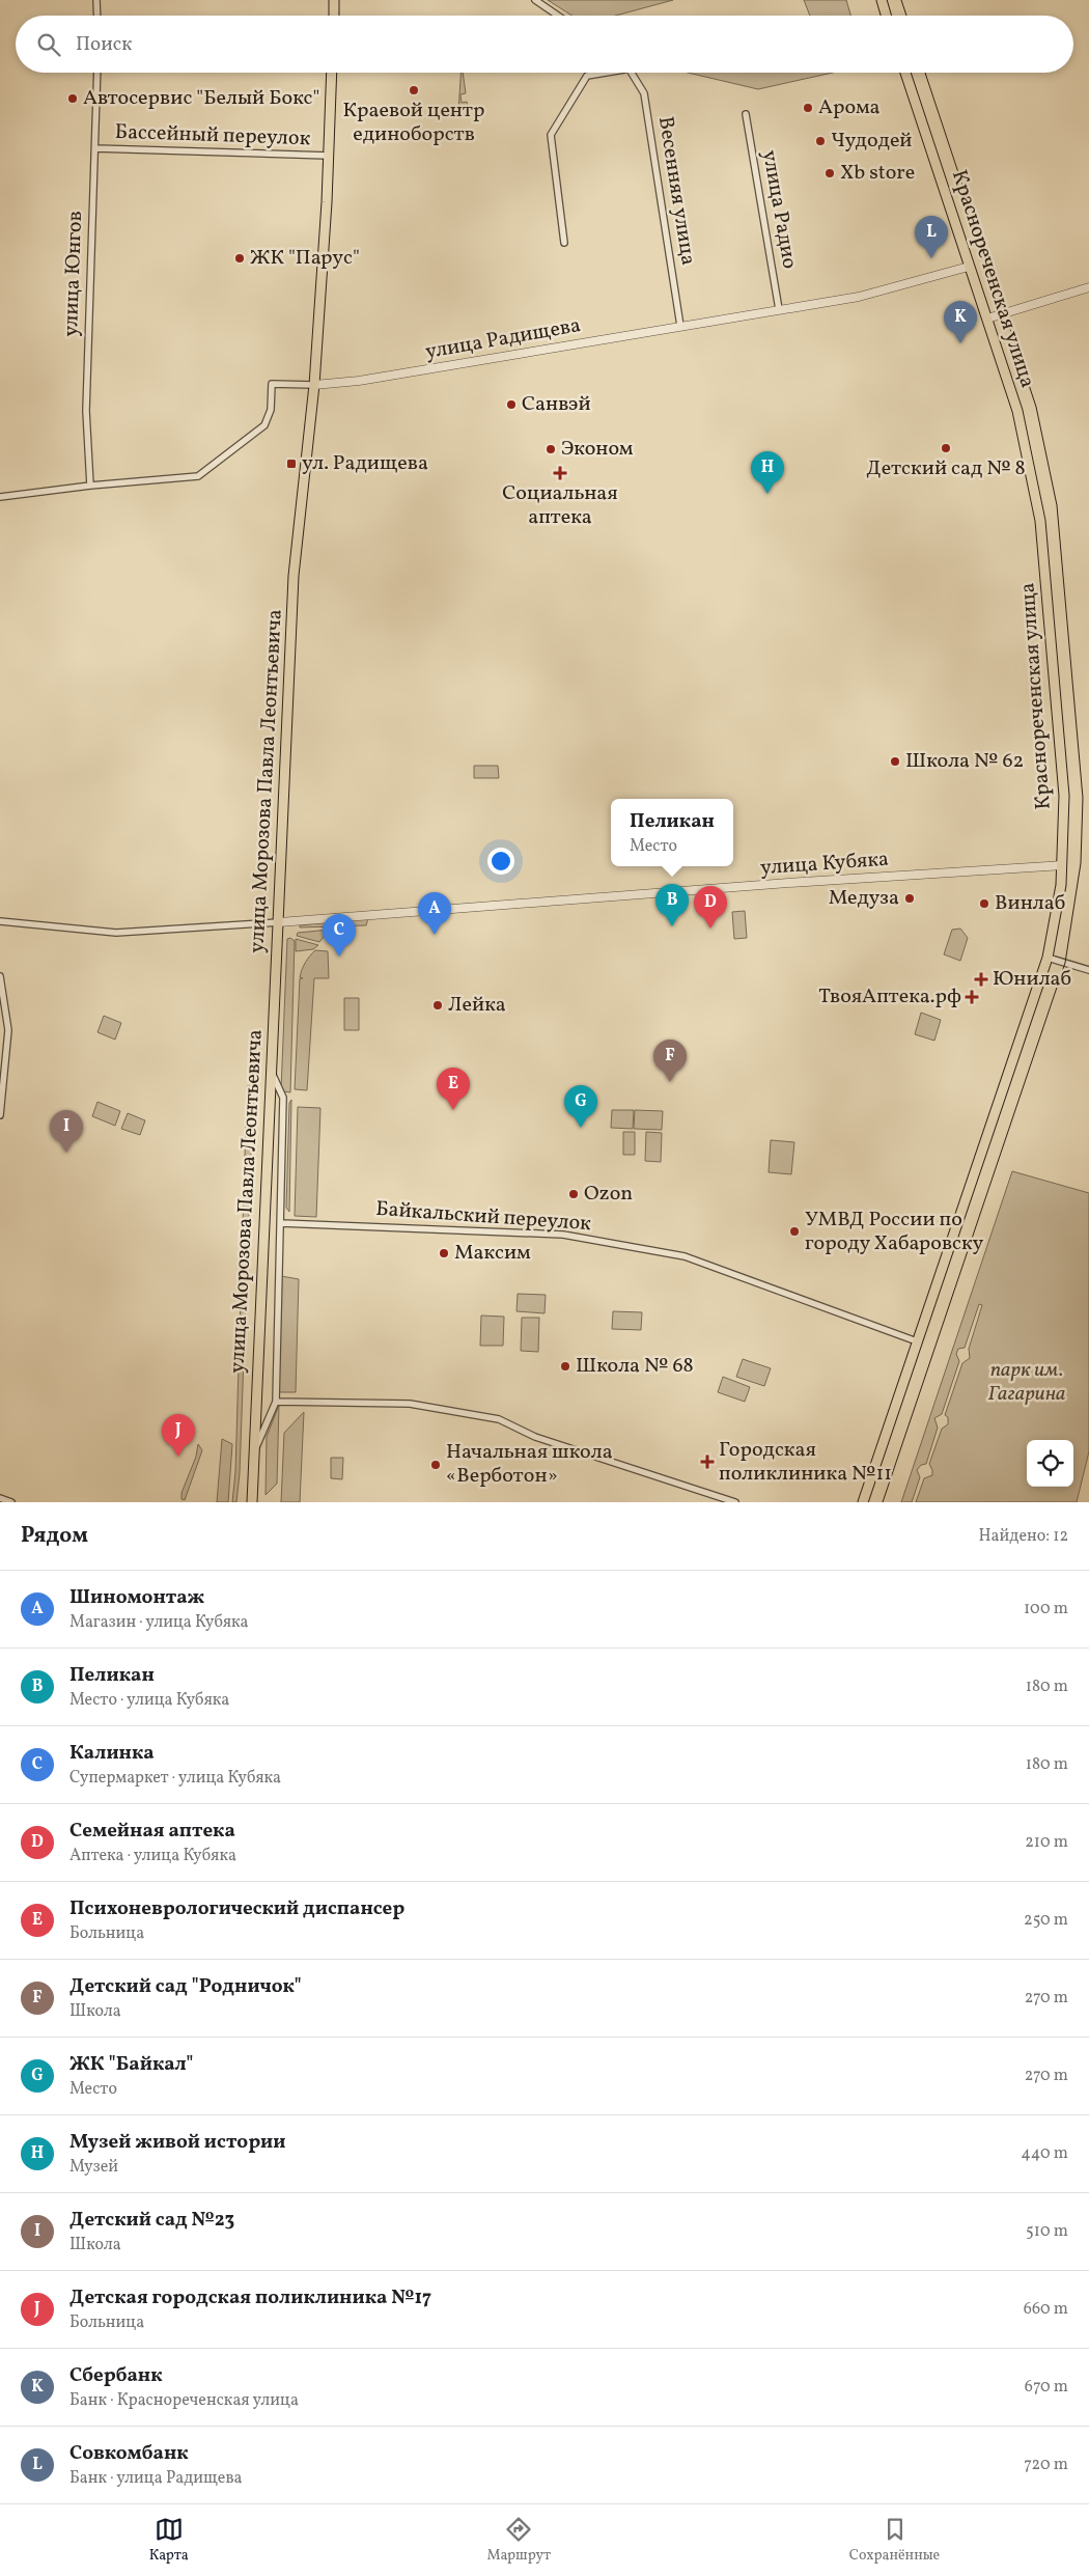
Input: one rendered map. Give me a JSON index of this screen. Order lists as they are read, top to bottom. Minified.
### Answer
{"streets":{"main road":["Краснореченская улица","улица Морозова Павла Леонтьевича"],"street":["Бассейный переулок","Весенняя улица","улица Радио","улица Юнгов","улица Радищева","улица Кубяка","Байкальский переулок"]},"crossings":[["Бассейный переулок","улица Юнгов"],["Бассейный переулок","улица Морозова Павла Леонтьевича"],["Весенняя улица","улица Радищева"],["улица Радио","улица Радищева"],["улица Юнгов","улица Радищева"],["Краснореченская улица","улица Радищева"],["Краснореченская улица","улица Кубяка"],["Краснореченская улица","Байкальский переулок"],["улица Радищева","улица Морозова Павла Леонтьевича"],["улица Морозова Павла Леонтьевича","улица Кубяка"]],"parks":["парк им. Гагарина"],"places":{"other":["Краевой центр единоборств","Автосервис \"Белый Бокс\"","Арома","Чудодей","Xb store","ЖК \"Парус\"","Санвэй","Детский сад № 8","Эконом","Школа № 62","Медуза","Винлаб","Лейка","Ozon","УМВД России по городу Хабаровску","Максим","Школа № 68","Начальная школа «Верботон»"],"transit":["ул. Радищева"],"health":["Социальная аптека","Юнилаб","ТвояАптека.рф","Городская поликлиника №11"]},"page":{"search":"Поиск","pins":["L","K","H","B","D","A","C","F","E","G","I","J"],"popup":["Пеликан","Место"],"heading":["Рядом","Найдено: 12"],"list":[{"mark":"A","name":"Шиномонтаж","note":"Магазин · улица Кубяка","value":"100 m"},{"mark":"B","name":"Пеликан","note":"Место · улица Кубяка","value":"180 m"},{"mark":"C","name":"Калинка","note":"Супермаркет · улица Кубяка","value":"180 m"},{"mark":"D","name":"Семейная аптека","note":"Аптека · улица Кубяка","value":"210 m"},{"mark":"E","name":"Психоневрологический диспансер","note":"Больница","value":"250 m"},{"mark":"F","name":"Детский сад \"Родничок\"","note":"Школа","value":"270 m"},{"mark":"G","name":"ЖК \"Байкал\"","note":"Место","value":"270 m"},{"mark":"H","name":"Музей живой истории","note":"Музей","value":"440 m"},{"mark":"I","name":"Детский сад №23","note":"Школа","value":"510 m"},{"mark":"J","name":"Детская городская поликлиника №17","note":"Больница","value":"660 m"},{"mark":"K","name":"Сбербанк","note":"Банк · Краснореченская улица","value":"670 m"},{"mark":"L","name":"Совкомбанк","note":"Банк · улица Радищева","value":"720 m"}],"nav":["Карта","Маршрут","Сохранённые"]}}
